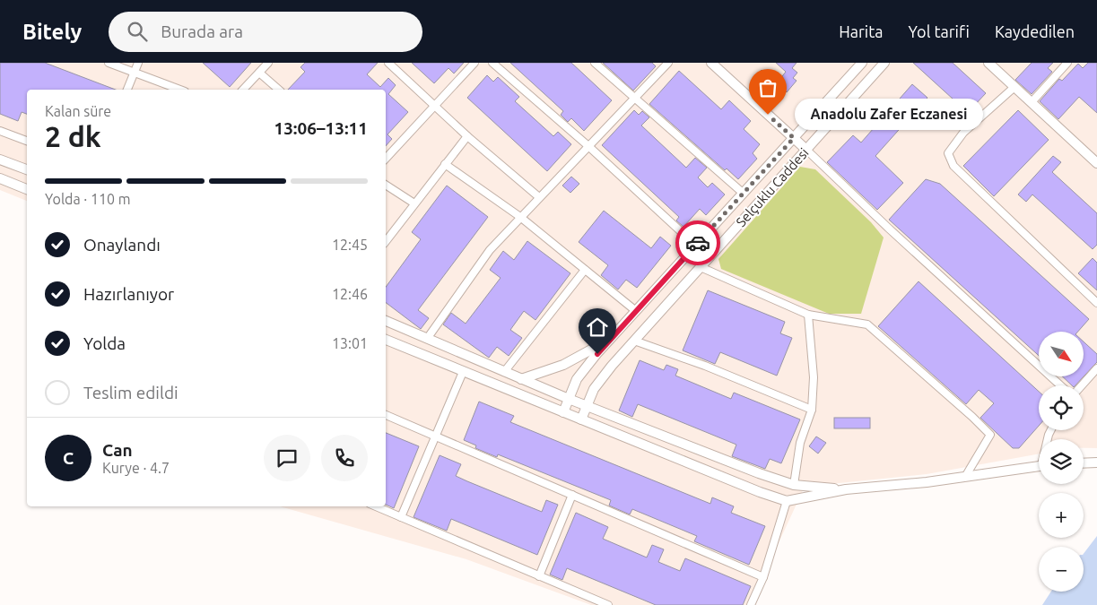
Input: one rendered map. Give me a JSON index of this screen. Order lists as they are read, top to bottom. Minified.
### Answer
{"streets":{"street":["Selçuklu Caddesi"]},"places":["Anadolu Zafer Eczanesi"],"north":"bottom right","page":{"header":"Bitely","search":"Burada ara","nav":["Harita","Yol tarifi","Kaydedilen"],"heading":["2 dk","Kalan süre","13:06–13:11"],"panel":["Can","Kurye · 4.7"],"bubble":"Anadolu Zafer Eczanesi","bar":"Yolda · 110 m","list":[["Onaylandı","12:45"],["Hazırlanıyor","12:46"],["Yolda","13:01"],"Teslim edildi"],"map_buttons":["+","−"],"round":"C"}}
